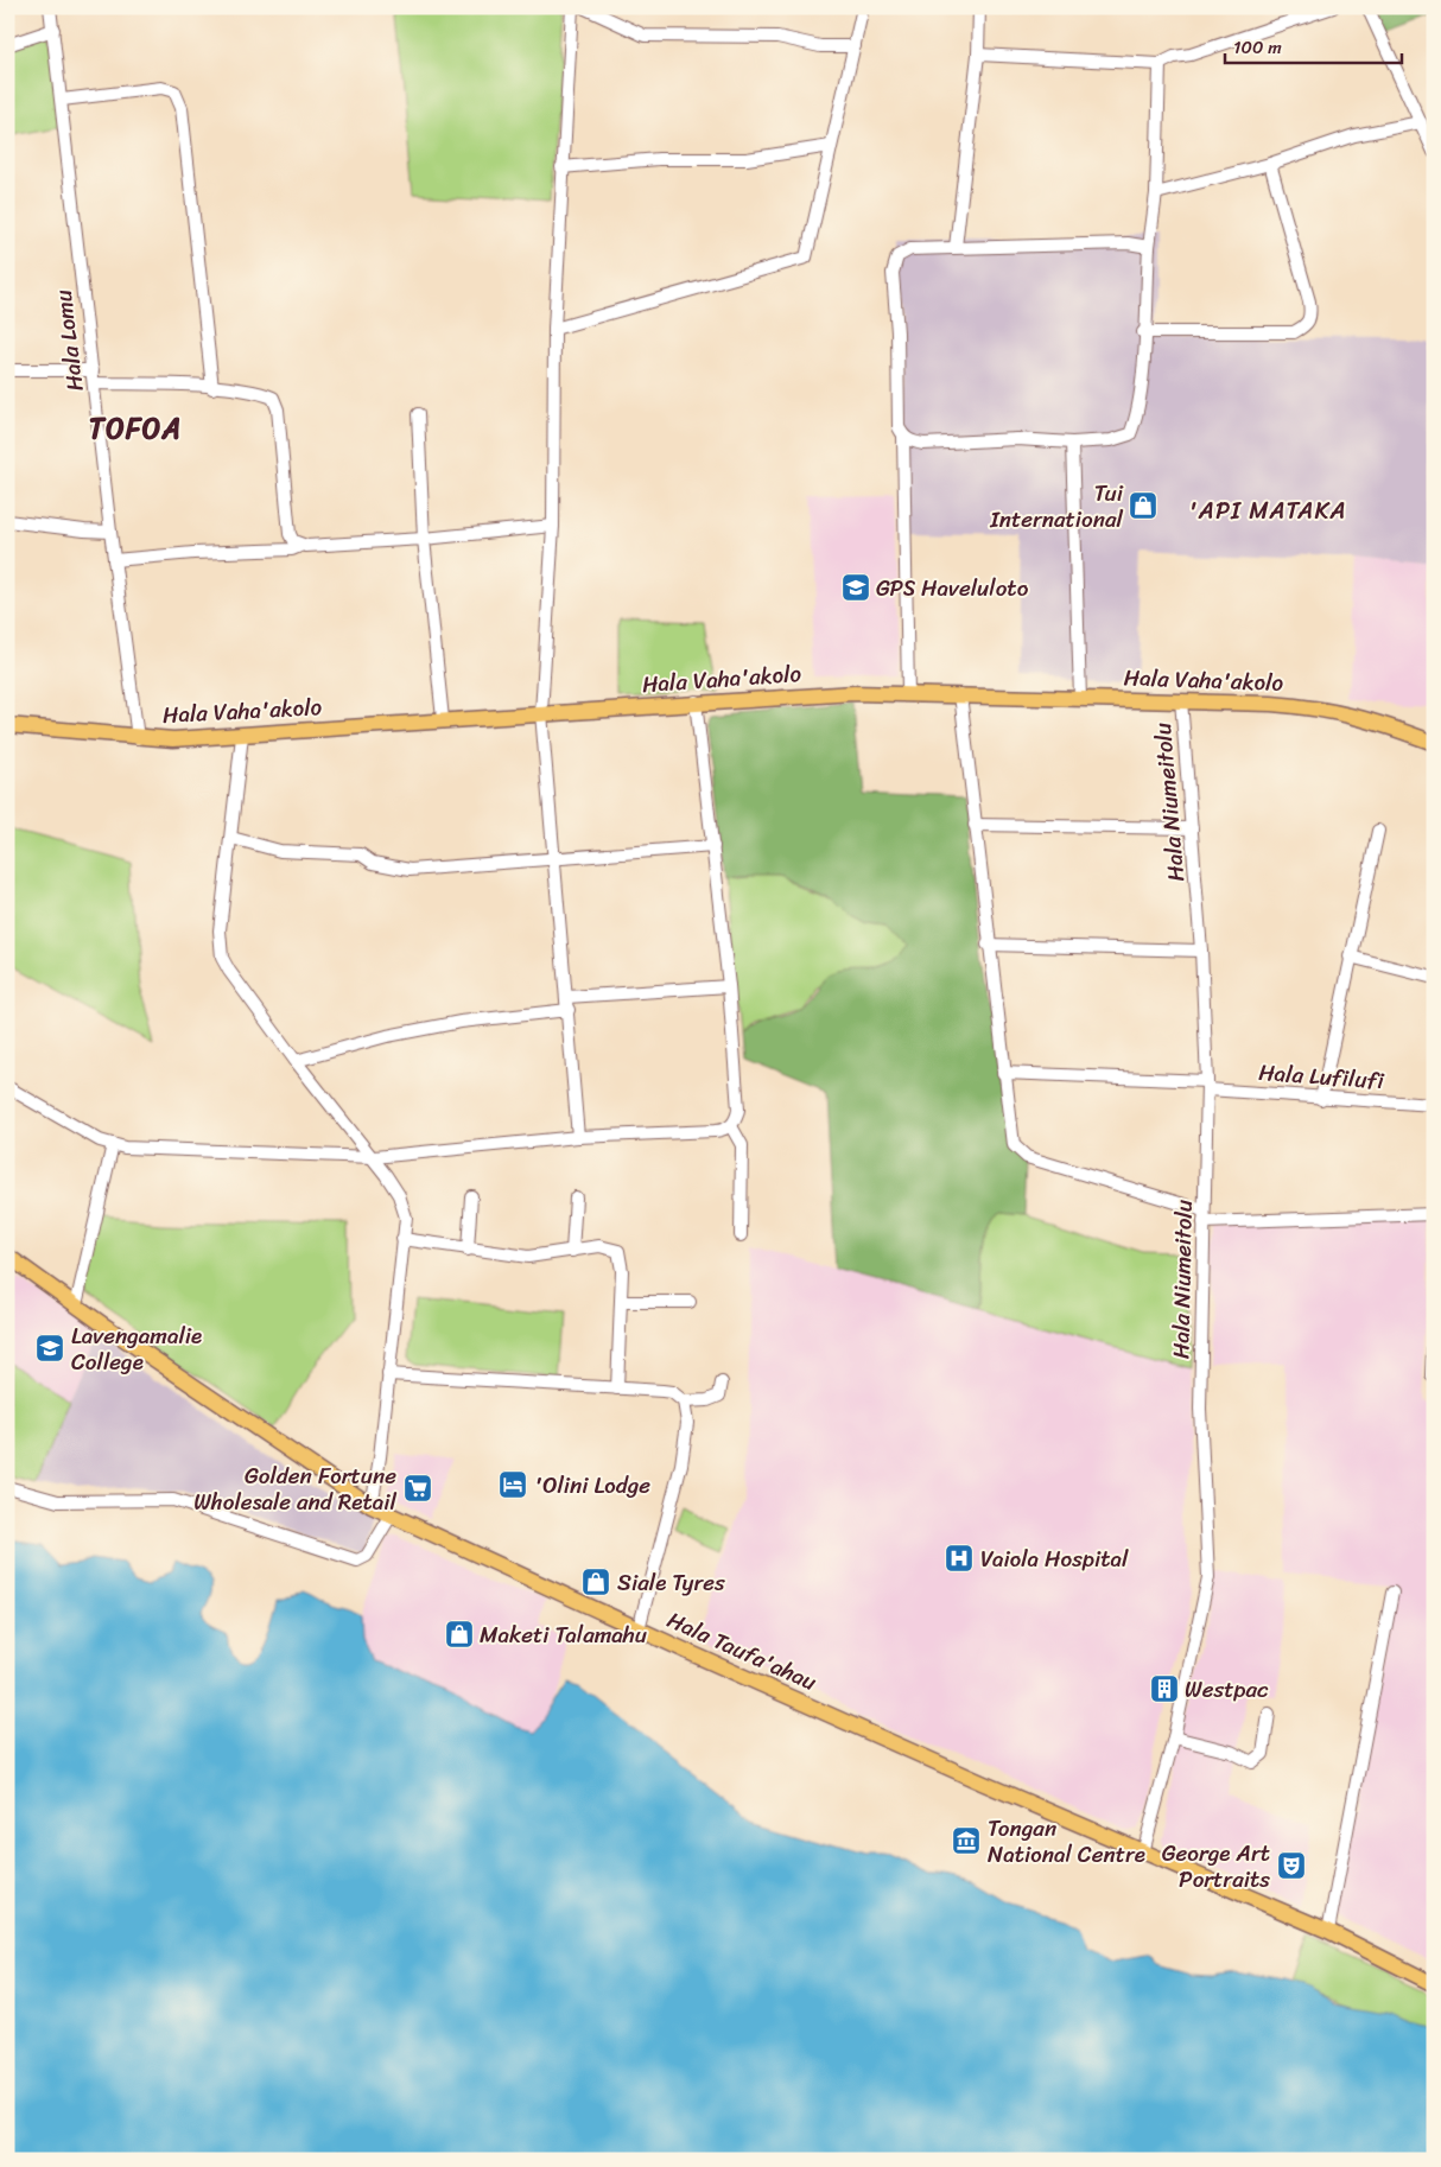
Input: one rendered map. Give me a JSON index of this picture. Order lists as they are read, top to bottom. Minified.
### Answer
{"streets":{"main road":["Hala Vaha'akolo","Hala Taufa'ahau"],"street":["Hala Lomu","Hala Niumeitolu","Hala Lufilufi"]},"crossings":[["Hala Lomu","Hala Vaha'akolo"],["Hala Vaha'akolo","Hala Niumeitolu"],["Hala Niumeitolu","Hala Lufilufi"],["Hala Niumeitolu","Hala Taufa'ahau"]],"districts":["TOFOA","'API MATAKA"],"places":{"shop":["Tui International","Siale Tyres","Maketi Talamahu"],"school or university":["GPS Haveluloto","Lavengamalie College"],"hotel":["'Olini Lodge"],"supermarket":["Golden Fortune Wholesale and Retail"],"hospital":["Vaiola Hospital"],"building":["Westpac"],"museum":["Tongan National Centre"],"theatre":["George Art Portraits"]},"scale_bar":"100 m"}
